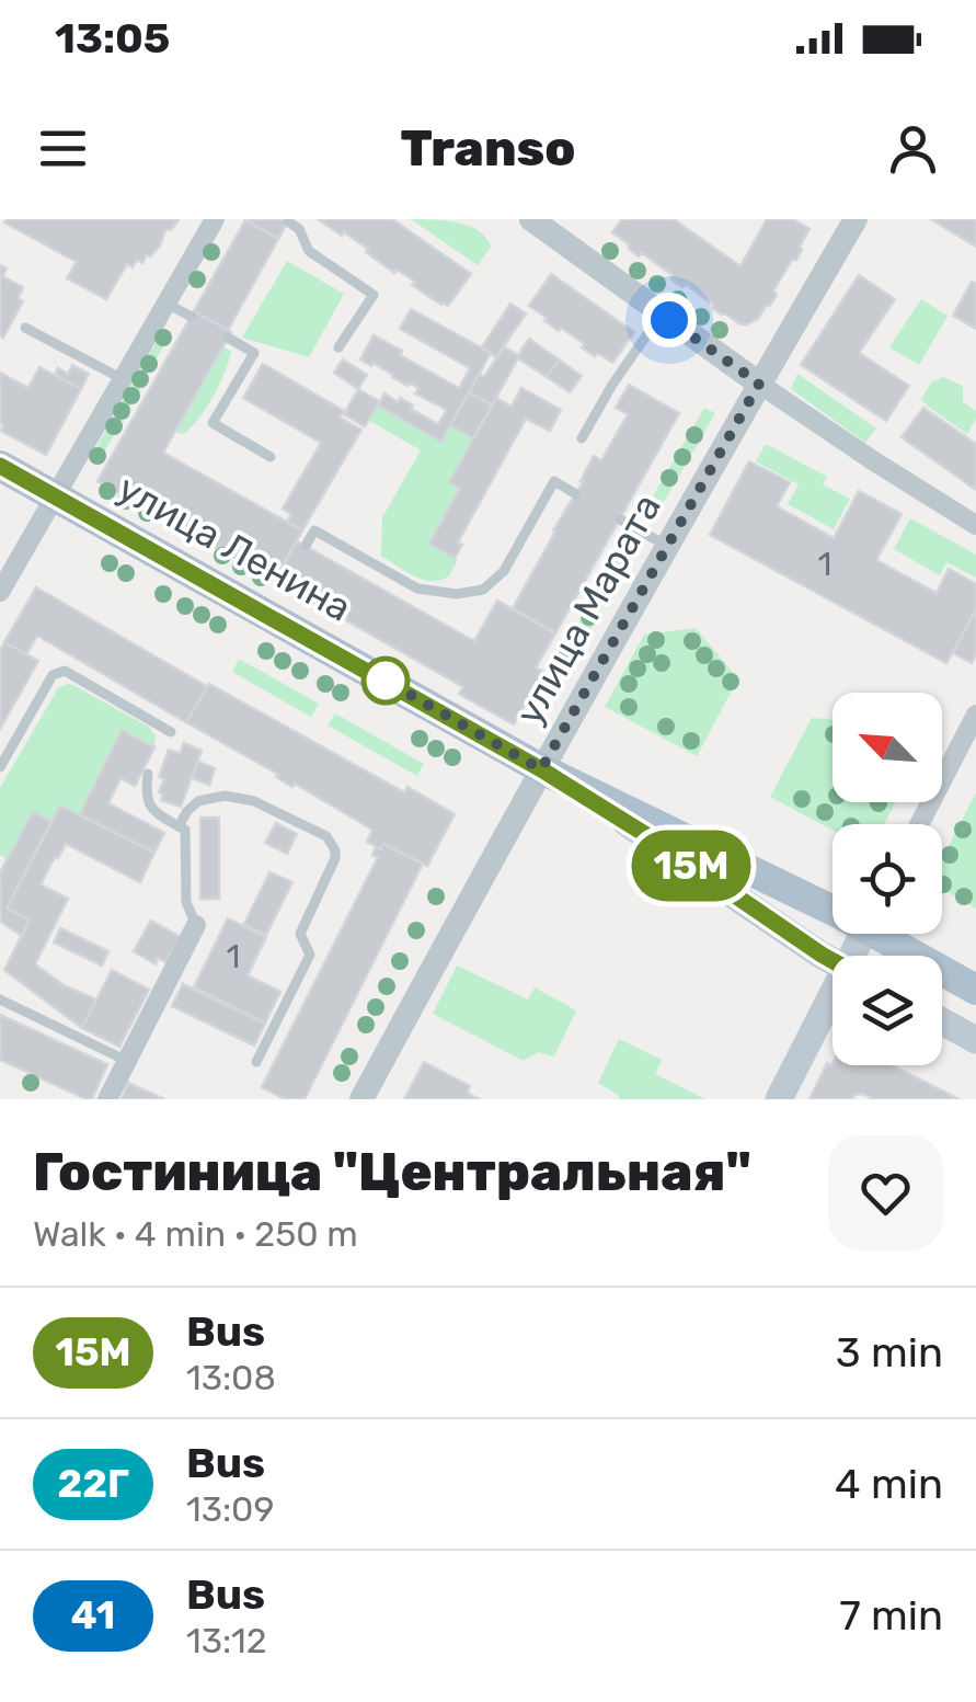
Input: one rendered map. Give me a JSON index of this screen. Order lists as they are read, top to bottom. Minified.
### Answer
{"streets":{"main road":["улица Ленина"],"street":["улица Марата"]},"crossings":[["улица Ленина","улица Марата"]],"lines":["bus line 15М"],"house_numbers":["1","1"],"north":"top left","page":{"status":"13:05","header":"Transo","on_map":"15М","heading":["Гостиница \"Центральная\"","Walk · 4 min · 250 m"],"list":[{"mark":"15М","name":"Bus","note":"13:08","value":"3 min"},{"mark":"22Г","name":"Bus","note":"13:09","value":"4 min"},{"mark":"41","name":"Bus","note":"13:12","value":"7 min"}]}}
